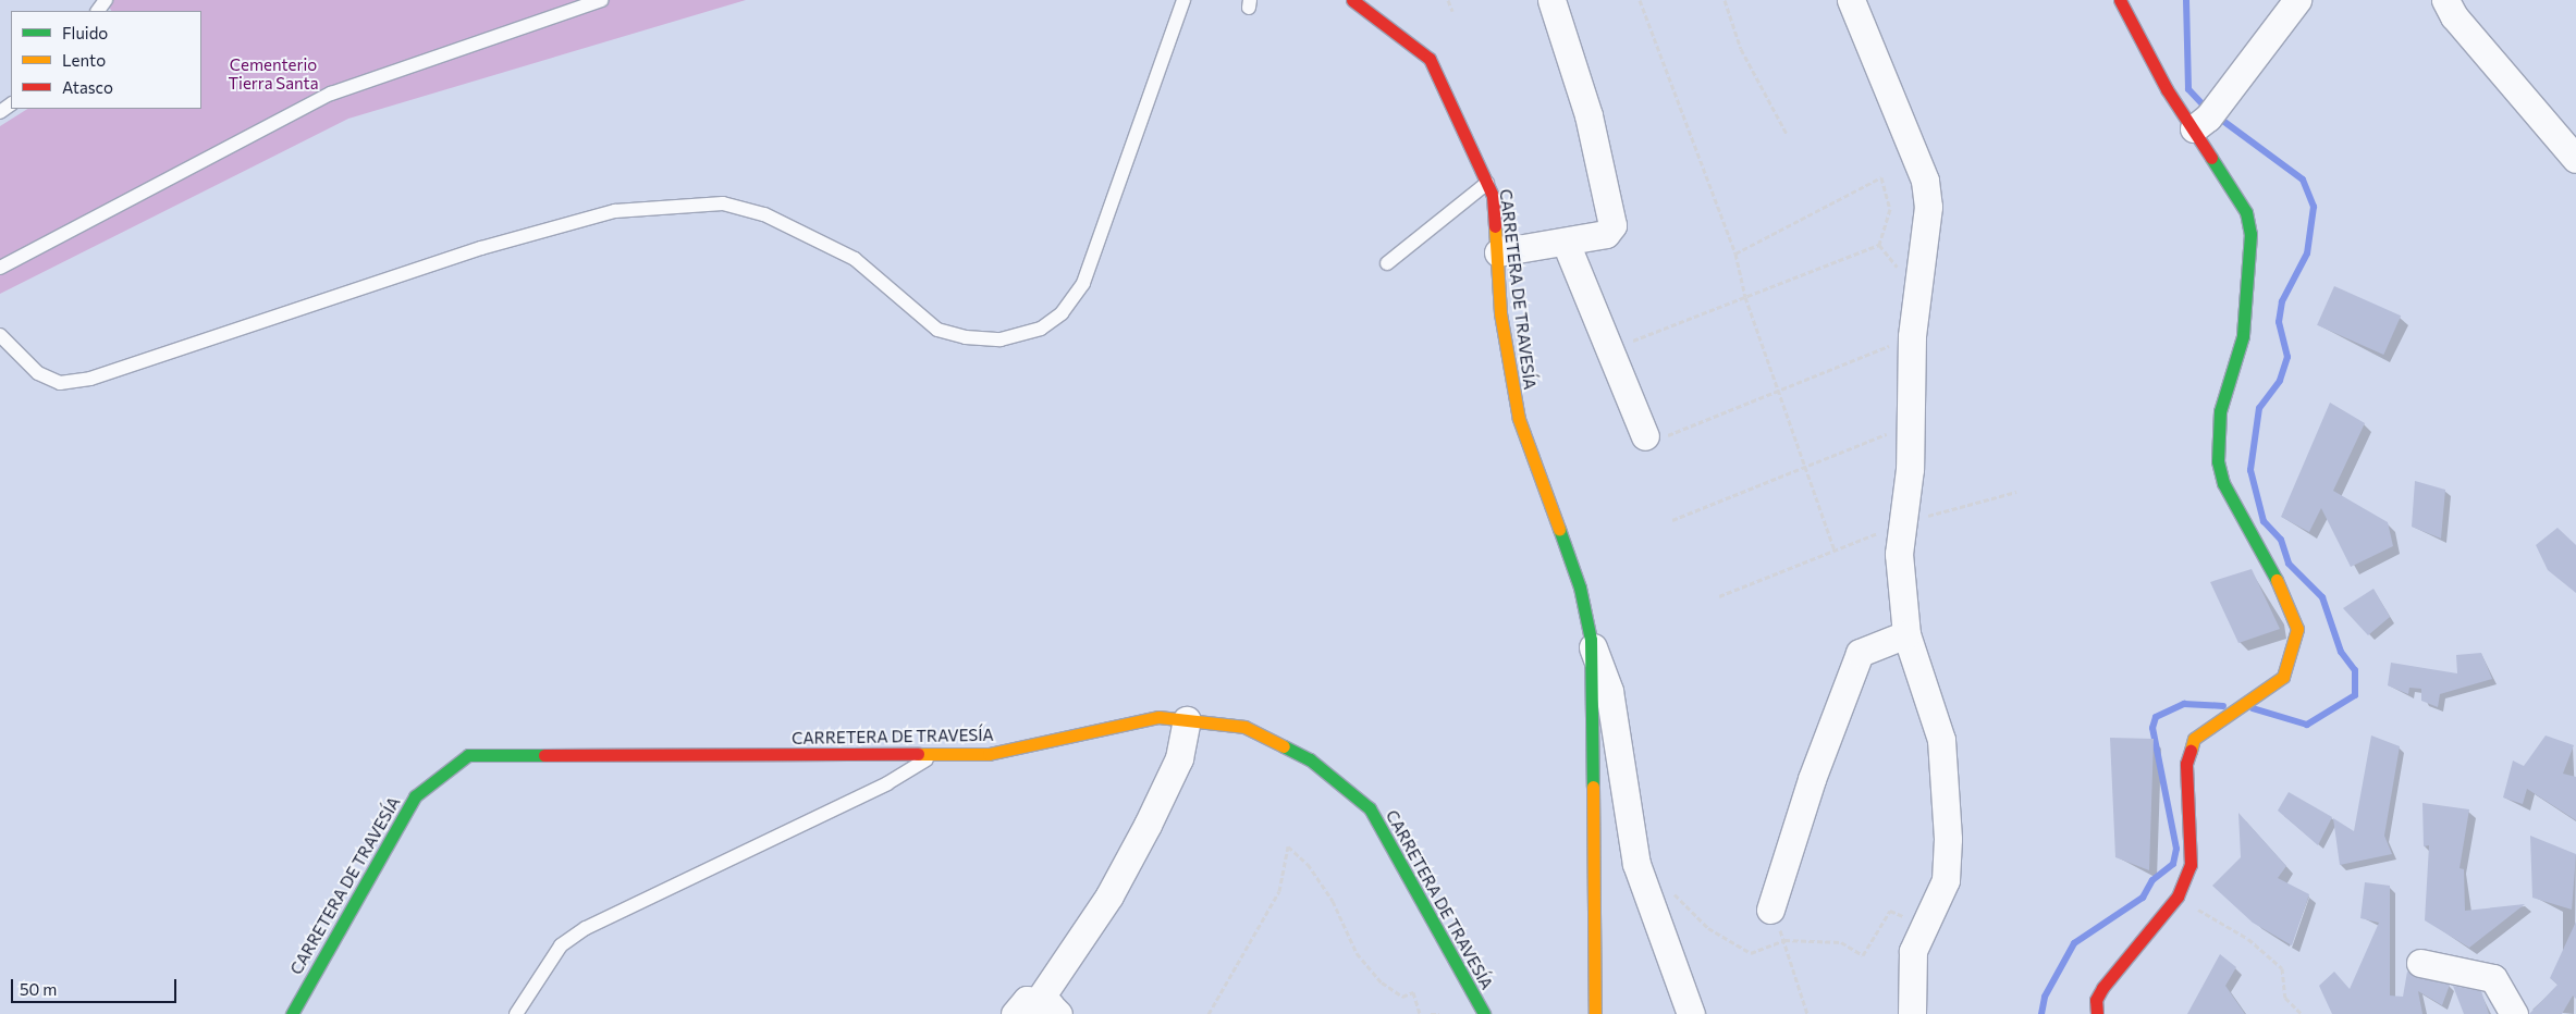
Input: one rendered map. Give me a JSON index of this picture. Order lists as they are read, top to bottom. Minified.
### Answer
{"streets":{"street":["CARRETERA DE TRAVESÍA"]},"parks":["Cementerio Tierra Santa"],"legend":["Fluido","Lento","Atasco"],"scale_bar":"50 m"}
